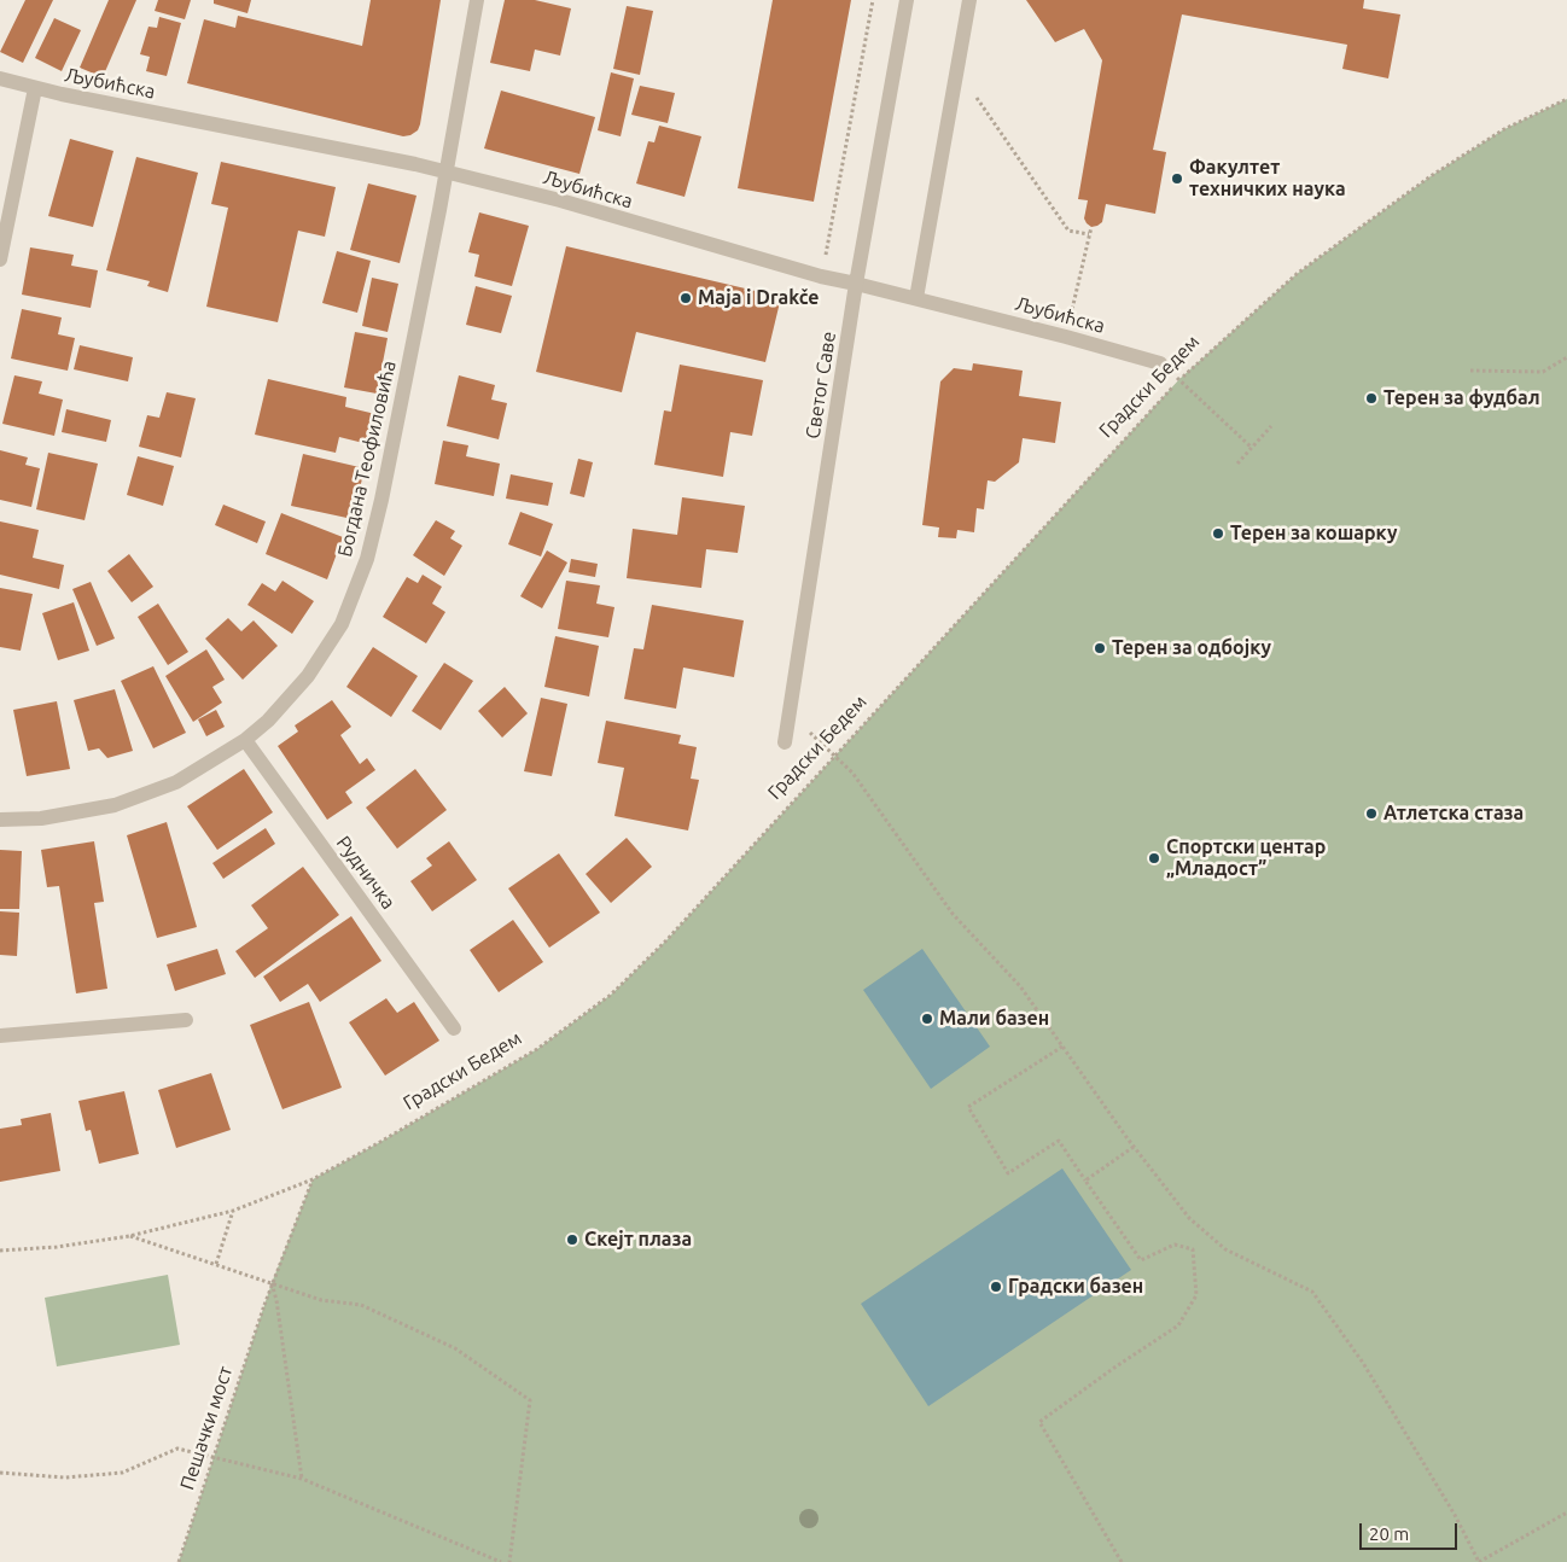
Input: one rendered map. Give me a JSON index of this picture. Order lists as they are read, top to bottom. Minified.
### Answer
{"streets":{"street":["Љубићска","Светог Саве","Богдана Теофиловића","Рудничка"],"path":["Градски Бедем","Пешачки мост"]},"crossings":[["Љубићска","Светог Саве"],["Љубићска","Богдана Теофиловића"],["Градски Бедем","Пешачки мост"],["Богдана Теофиловића","Рудничка"]],"places":["Факултет техничких наука","Maja i Drakče","Терен за фудбал","Терен за кошарку","Терен за одбојку","Атлетска стаза","Спортски центар „Младост”","Мали базен","Скејт плаза","Градски базен"],"scale_bar":"20 m"}
